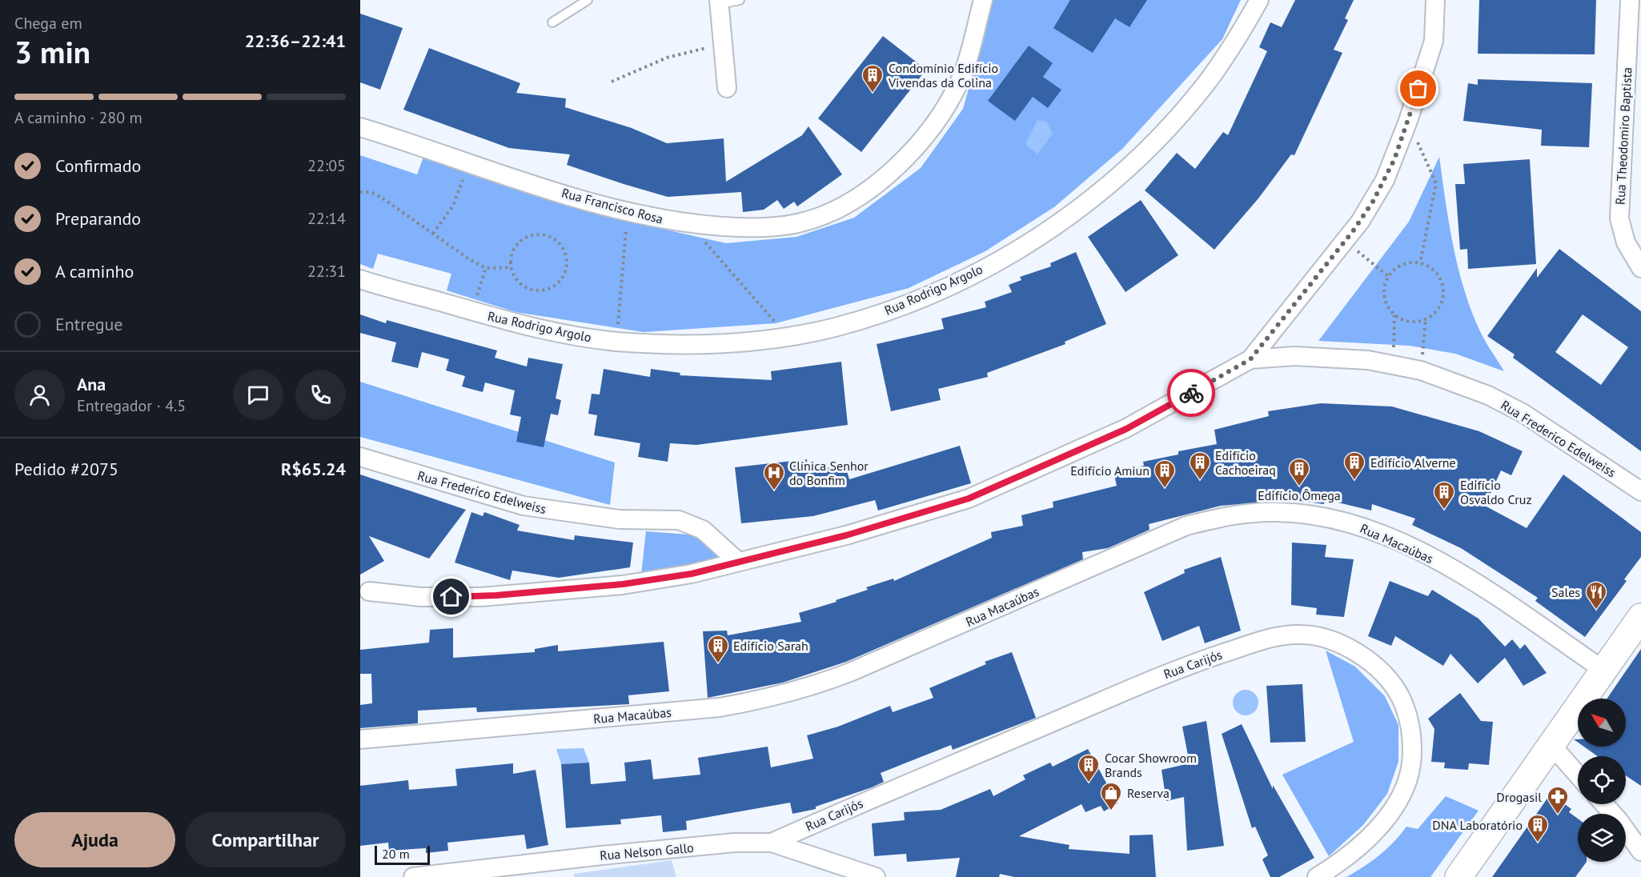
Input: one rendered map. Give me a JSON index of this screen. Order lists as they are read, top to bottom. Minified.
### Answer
{"streets":{"street":["Rua Theodomiro Baptista","Rua Francisco Rosa","Rua Rodrigo Argolo","Rua Frederico Edelweiss","Rua Macaúbas","Rua Carijós","Rua Nelson Gallo"]},"crossings":[["Rua Carijós","Rua Nelson Gallo"]],"places":{"building":["Condomínio Edifício Vivendas da Colina","Edifício Cachoeiraq","Edifício Alverne","Edifício Ômega","Edifício Amiun","Edifício Osvaldo Cruz","Edifício Sarah","Cocar Showroom Brands","DNA Laboratório"],"hospital":["Clínica Senhor do Bonfim"],"restaurant":["Sales"],"shop":["Reserva"],"pharmacy":["Drogasil"]},"scale_bar":"20 m","north":"top left","page":{"heading":["3 min","Chega em","22:36–22:41"],"panel":["Ana","Entregador · 4.5","Pedido #2075","R$65.24"],"bar":"A caminho · 280 m","list":[["Confirmado","22:05"],["Preparando","22:14"],["A caminho","22:31"],"Entregue"],"buttons":["Ajuda","Compartilhar"],"scale":"20 m"}}
